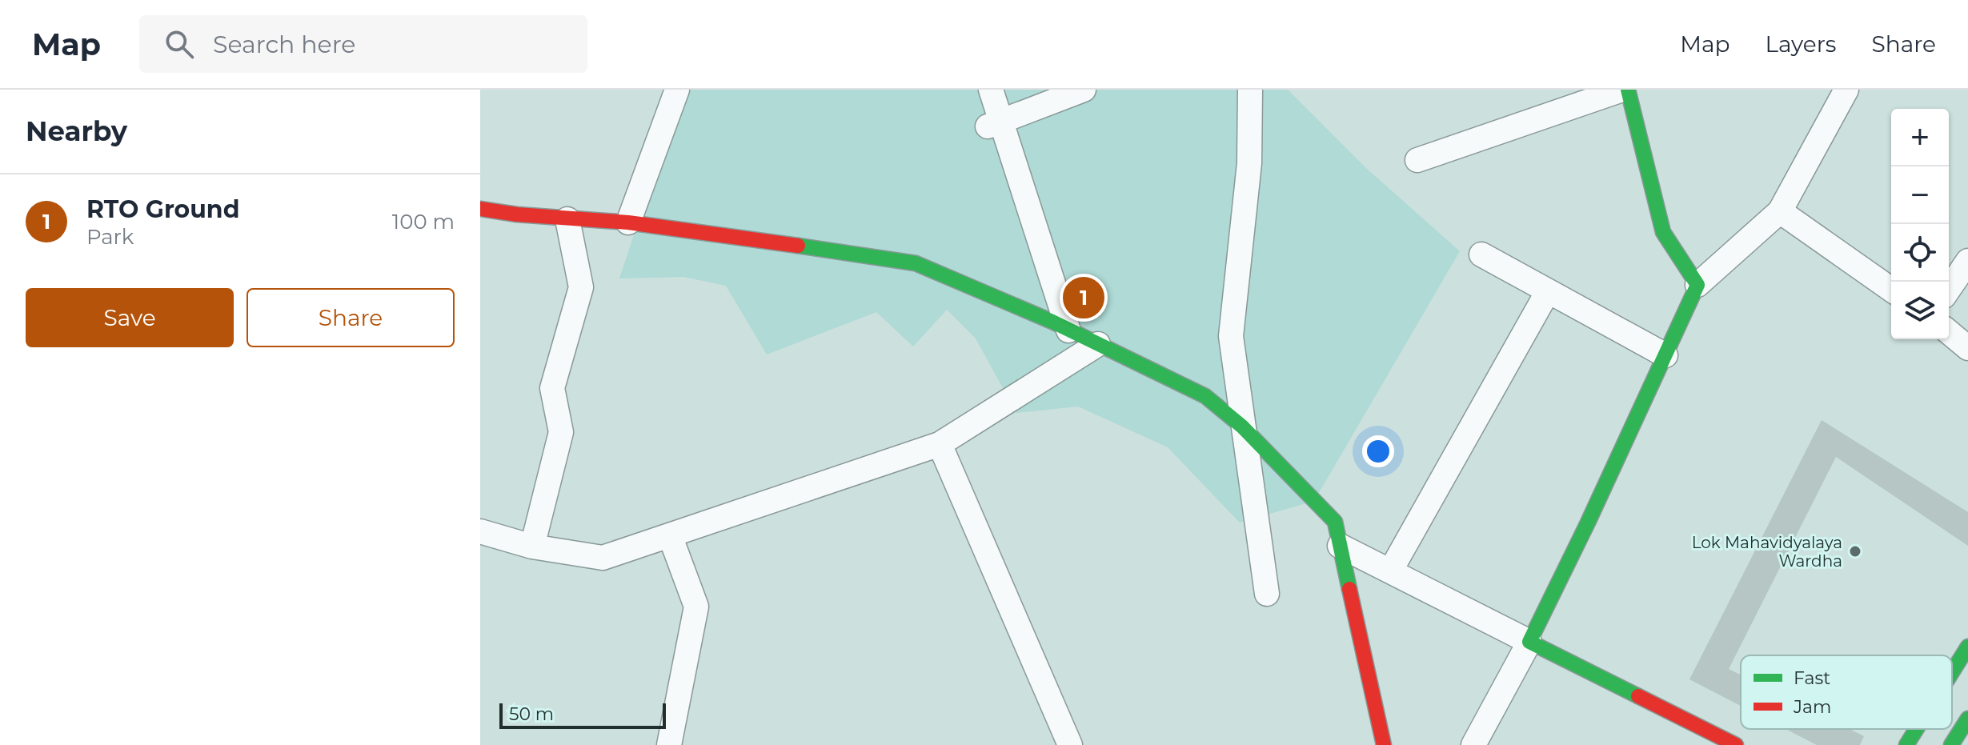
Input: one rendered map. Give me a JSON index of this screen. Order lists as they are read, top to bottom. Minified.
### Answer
{"places":["Lok Mahavidyalaya Wardha"],"legend":["Fast","Jam"],"scale_bar":"50 m","page":{"header":"Map","search":"Search here","nav":["Map","Layers","Share"],"heading":"Nearby","map_buttons":["+","−"],"list":[{"mark":"1","name":"RTO Ground","note":"Park","value":"100 m"}],"buttons":["Save","Share"],"pins":"1","scale":"50 m"}}
